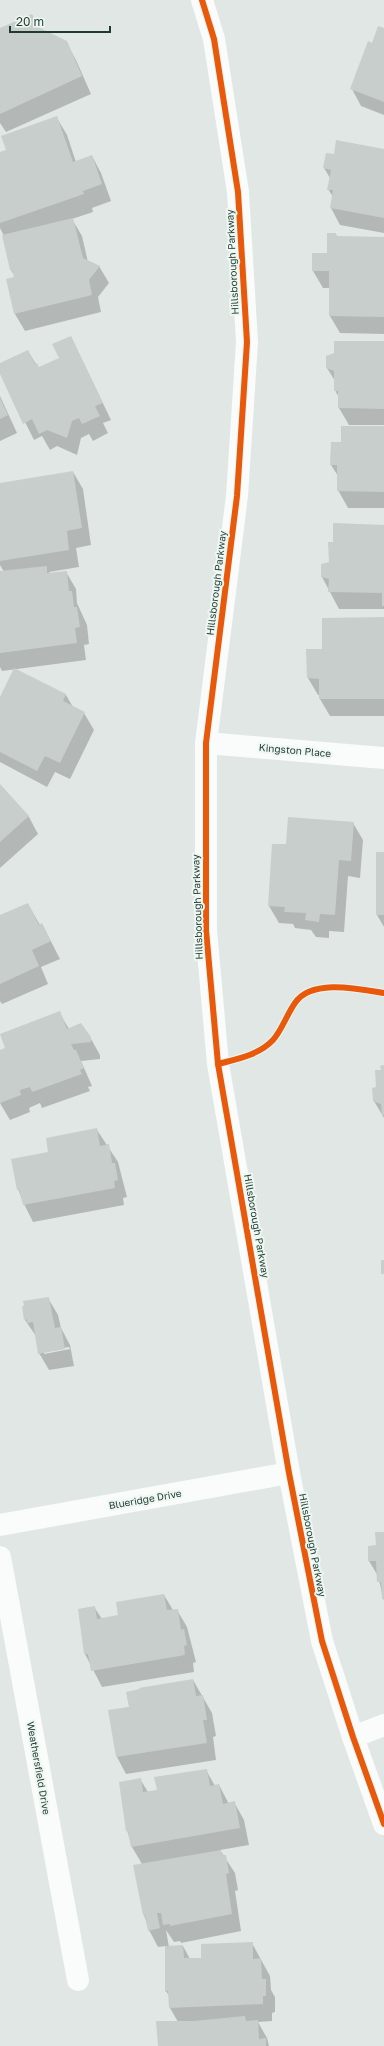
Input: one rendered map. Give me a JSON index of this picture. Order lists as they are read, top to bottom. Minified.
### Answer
{"streets":{"street":["Hillsborough Parkway","Kingston Place","Blueridge Drive","Weathersfield Drive"]},"crossings":[["Hillsborough Parkway","Kingston Place"],["Hillsborough Parkway","Blueridge Drive"]],"scale_bar":"20 m"}
